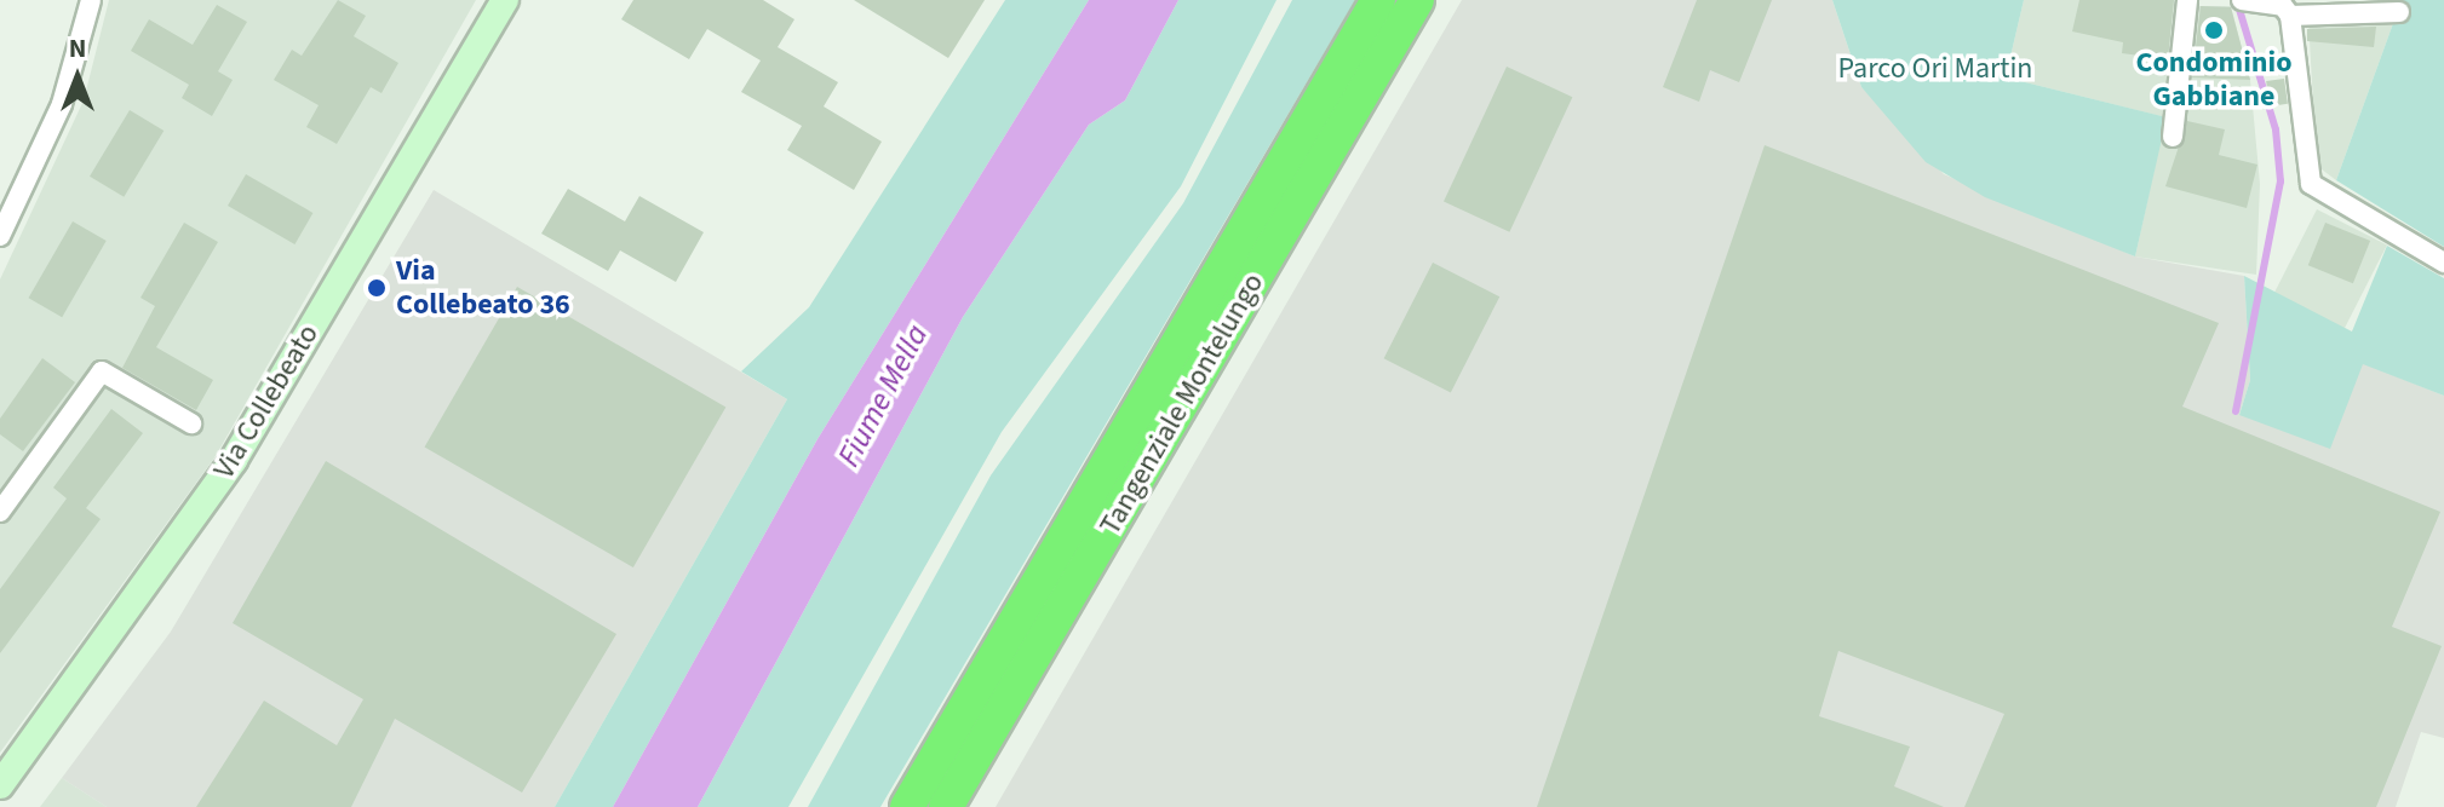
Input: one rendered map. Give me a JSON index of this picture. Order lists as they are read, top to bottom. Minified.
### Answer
{"streets":{"highway":["Tangenziale Montelungo"],"street":["Via Collebeato"]},"water":["Fiume Mella"],"parks":["Parco Ori Martin"],"places":["Condominio Gabbiane","Via Collebeato 36"],"north":"top"}
